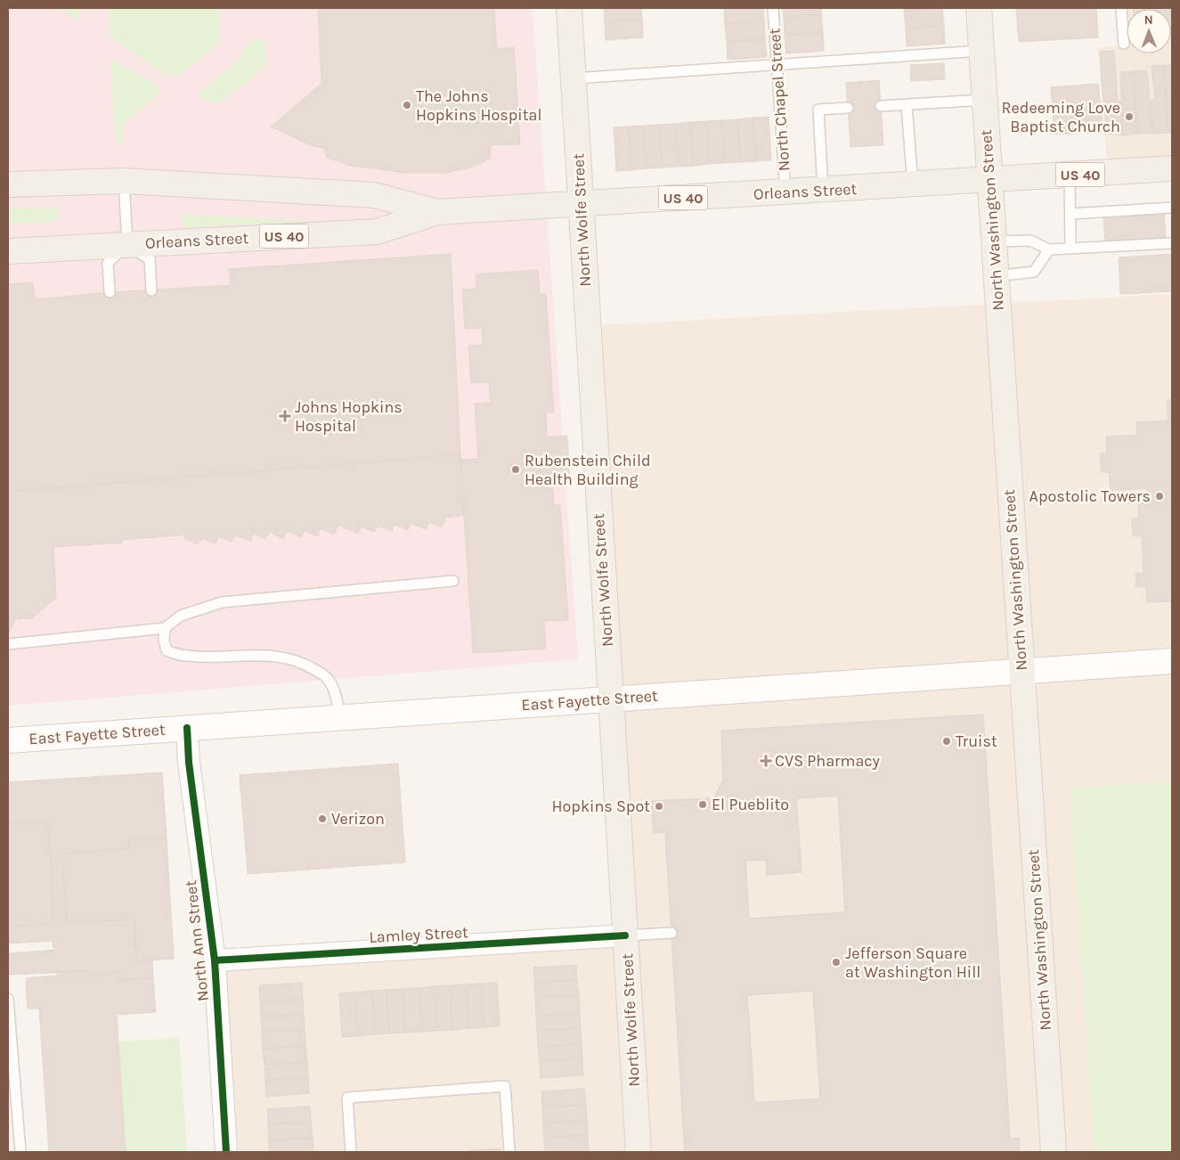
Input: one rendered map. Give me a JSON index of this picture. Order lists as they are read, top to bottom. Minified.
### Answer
{"streets":{"main road":["US 40","Orleans Street","North Wolfe Street","North Washington Street","East Fayette Street"],"street":["Lamley Street","North Ann Street"],"lane":["North Chapel Street"]},"crossings":[["North Chapel Street","Orleans Street"],["Orleans Street","North Wolfe Street"],["Orleans Street","North Washington Street"],["North Wolfe Street","East Fayette Street"],["North Wolfe Street","Lamley Street"],["North Washington Street","East Fayette Street"],["East Fayette Street","North Ann Street"],["Lamley Street","North Ann Street"]],"places":{"other":["The Johns Hopkins Hospital","Redeeming Love Baptist Church","Rubenstein Child Health Building","Apostolic Towers","Truist","El Pueblito","Hopkins Spot","Verizon","Jefferson Square at Washington Hill"],"health":["Johns Hopkins Hospital","CVS Pharmacy"]},"north":"top"}
